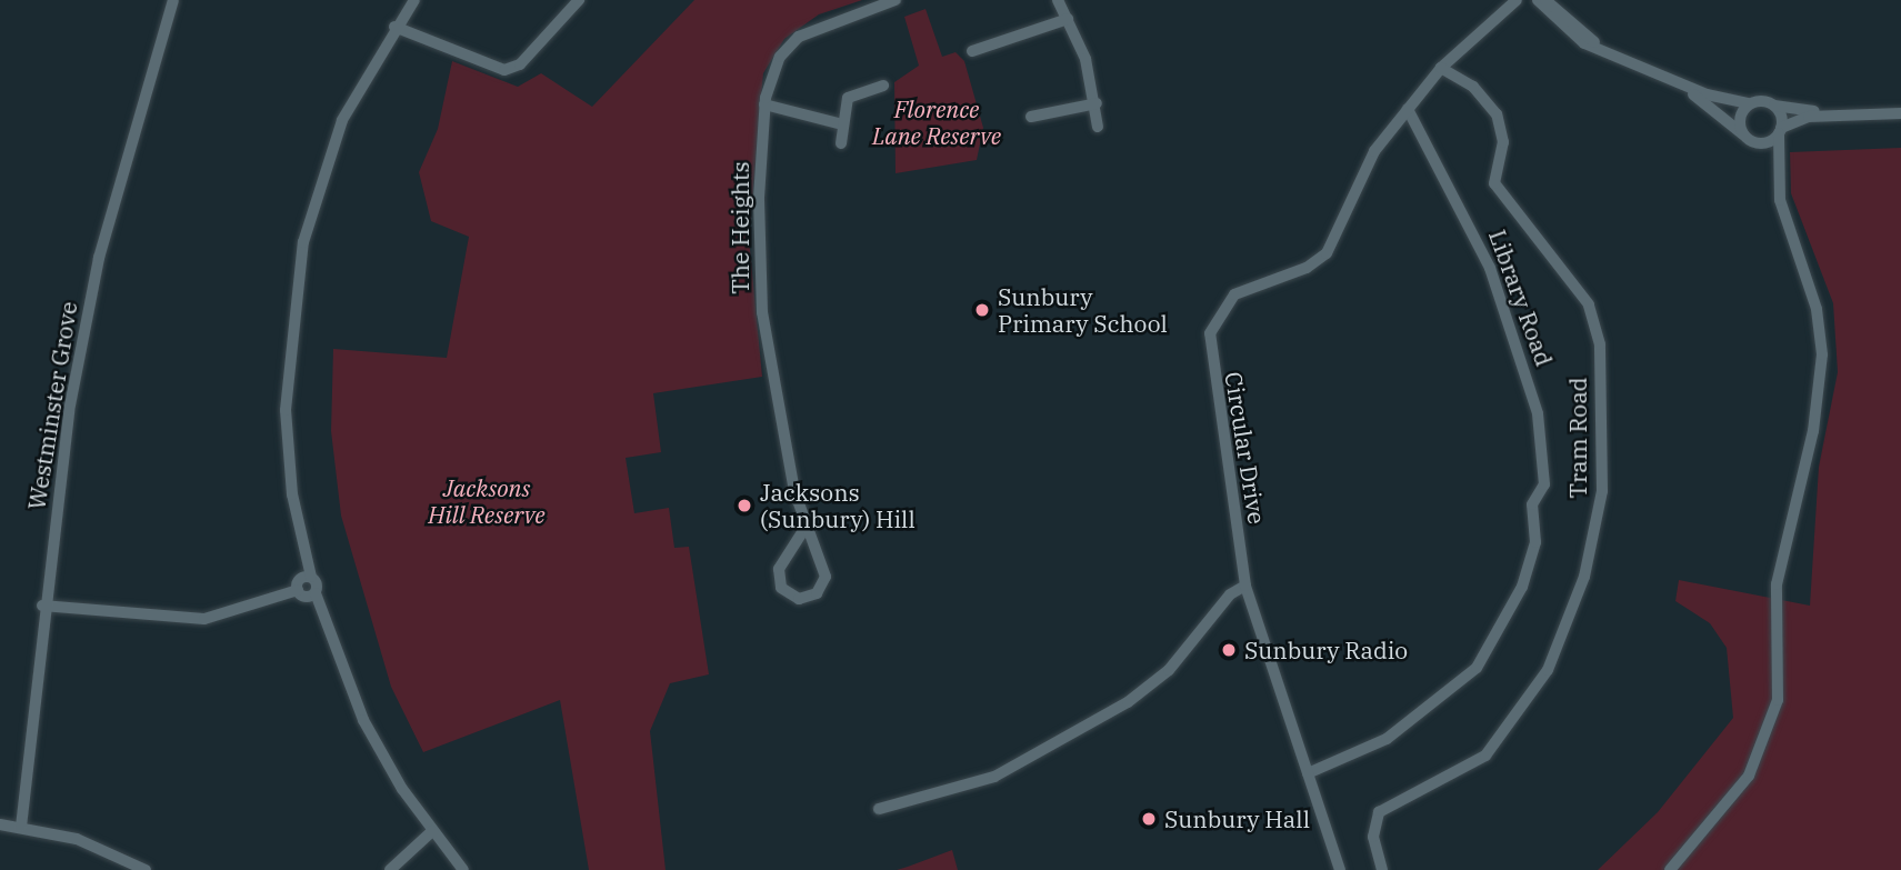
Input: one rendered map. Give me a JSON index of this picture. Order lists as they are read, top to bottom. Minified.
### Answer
{"streets":{"street":["The Heights","Library Road","Westminster Grove","Tram Road","Circular Drive"]},"crossings":[["Library Road","Circular Drive"],["Tram Road","Circular Drive"]],"parks":["Florence Lane Reserve","Jacksons Hill Reserve"],"places":["Sunbury Primary School","Jacksons (Sunbury) Hill","Sunbury Radio","Sunbury Hall"]}
